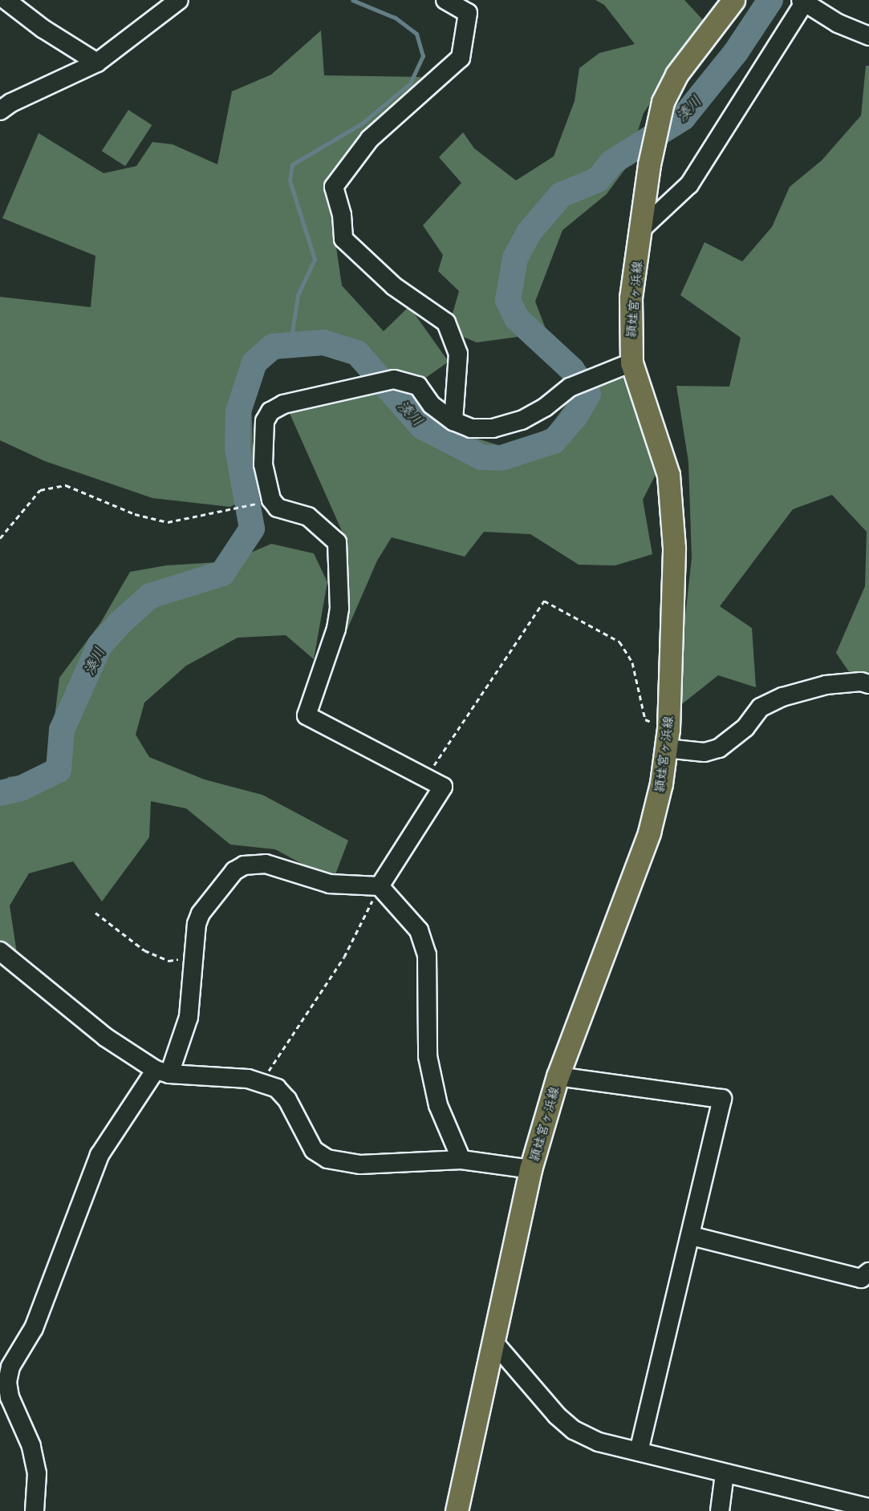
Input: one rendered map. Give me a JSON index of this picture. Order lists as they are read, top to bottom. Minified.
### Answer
{"streets":{"main road":["頴娃宮ヶ浜線"]},"water":["湊川"]}
